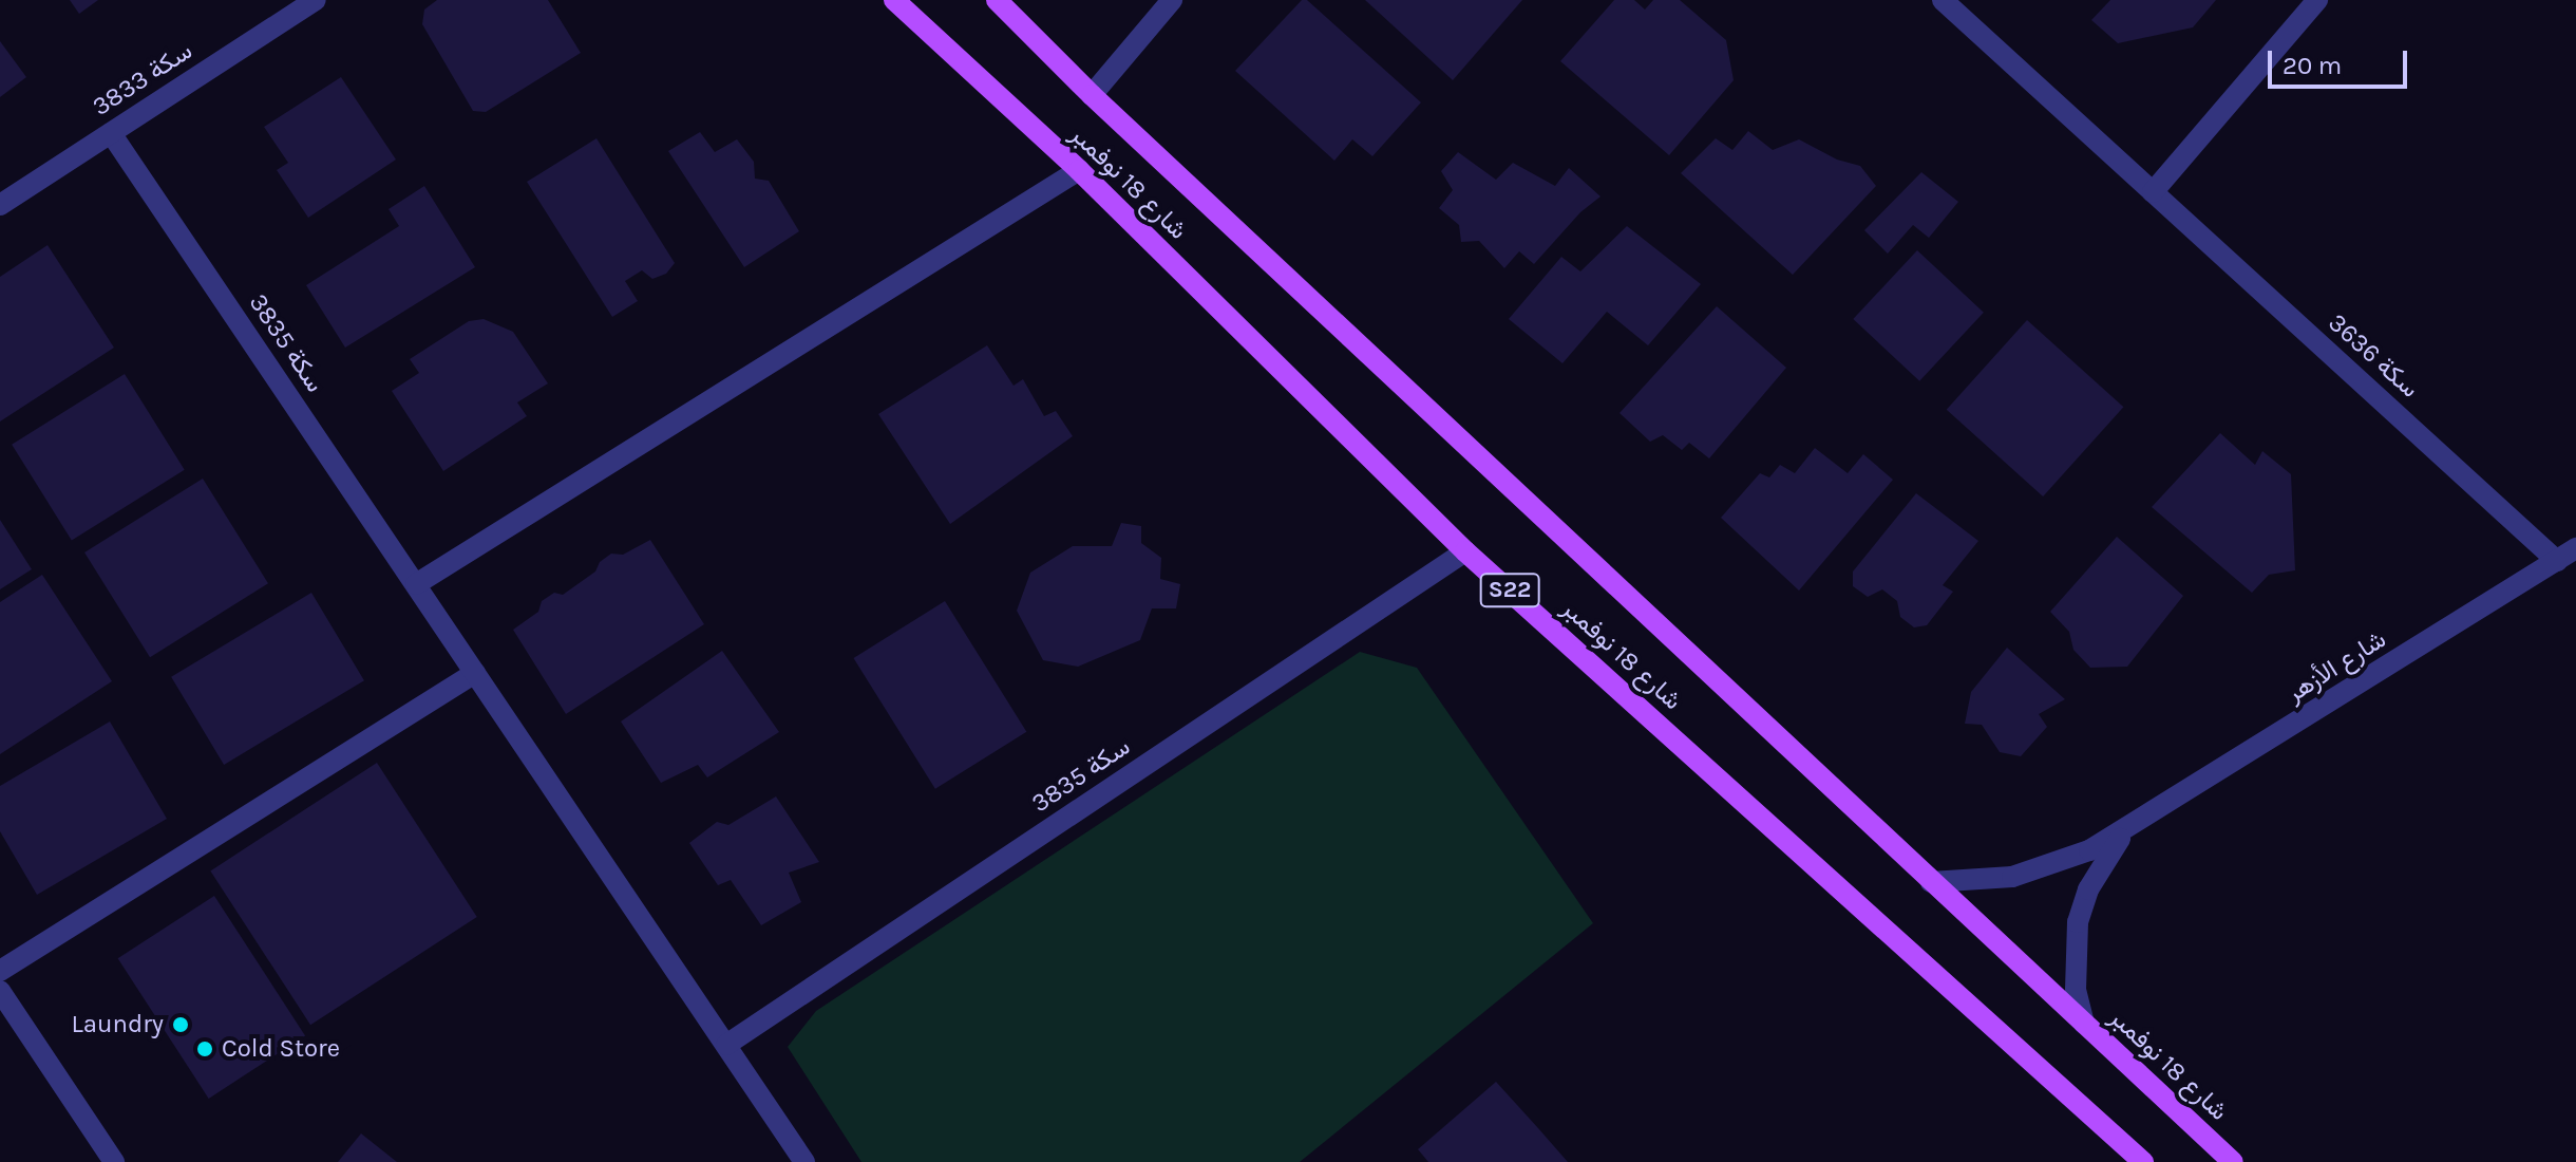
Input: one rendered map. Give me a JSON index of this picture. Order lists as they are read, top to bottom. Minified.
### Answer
{"streets":{"main road":["شارع 18 نوفمبر","S22"],"street":["سكة 3833","سكة 3835","سكة 3636","شارع الأزهر"]},"crossings":[["سكة 3833","سكة 3835"],["شارع 18 نوفمبر","سكة 3835"],["شارع 18 نوفمبر","شارع الأزهر"],["سكة 3636","شارع الأزهر"]],"places":["Laundry","Cold Store"],"scale_bar":"20 m"}
